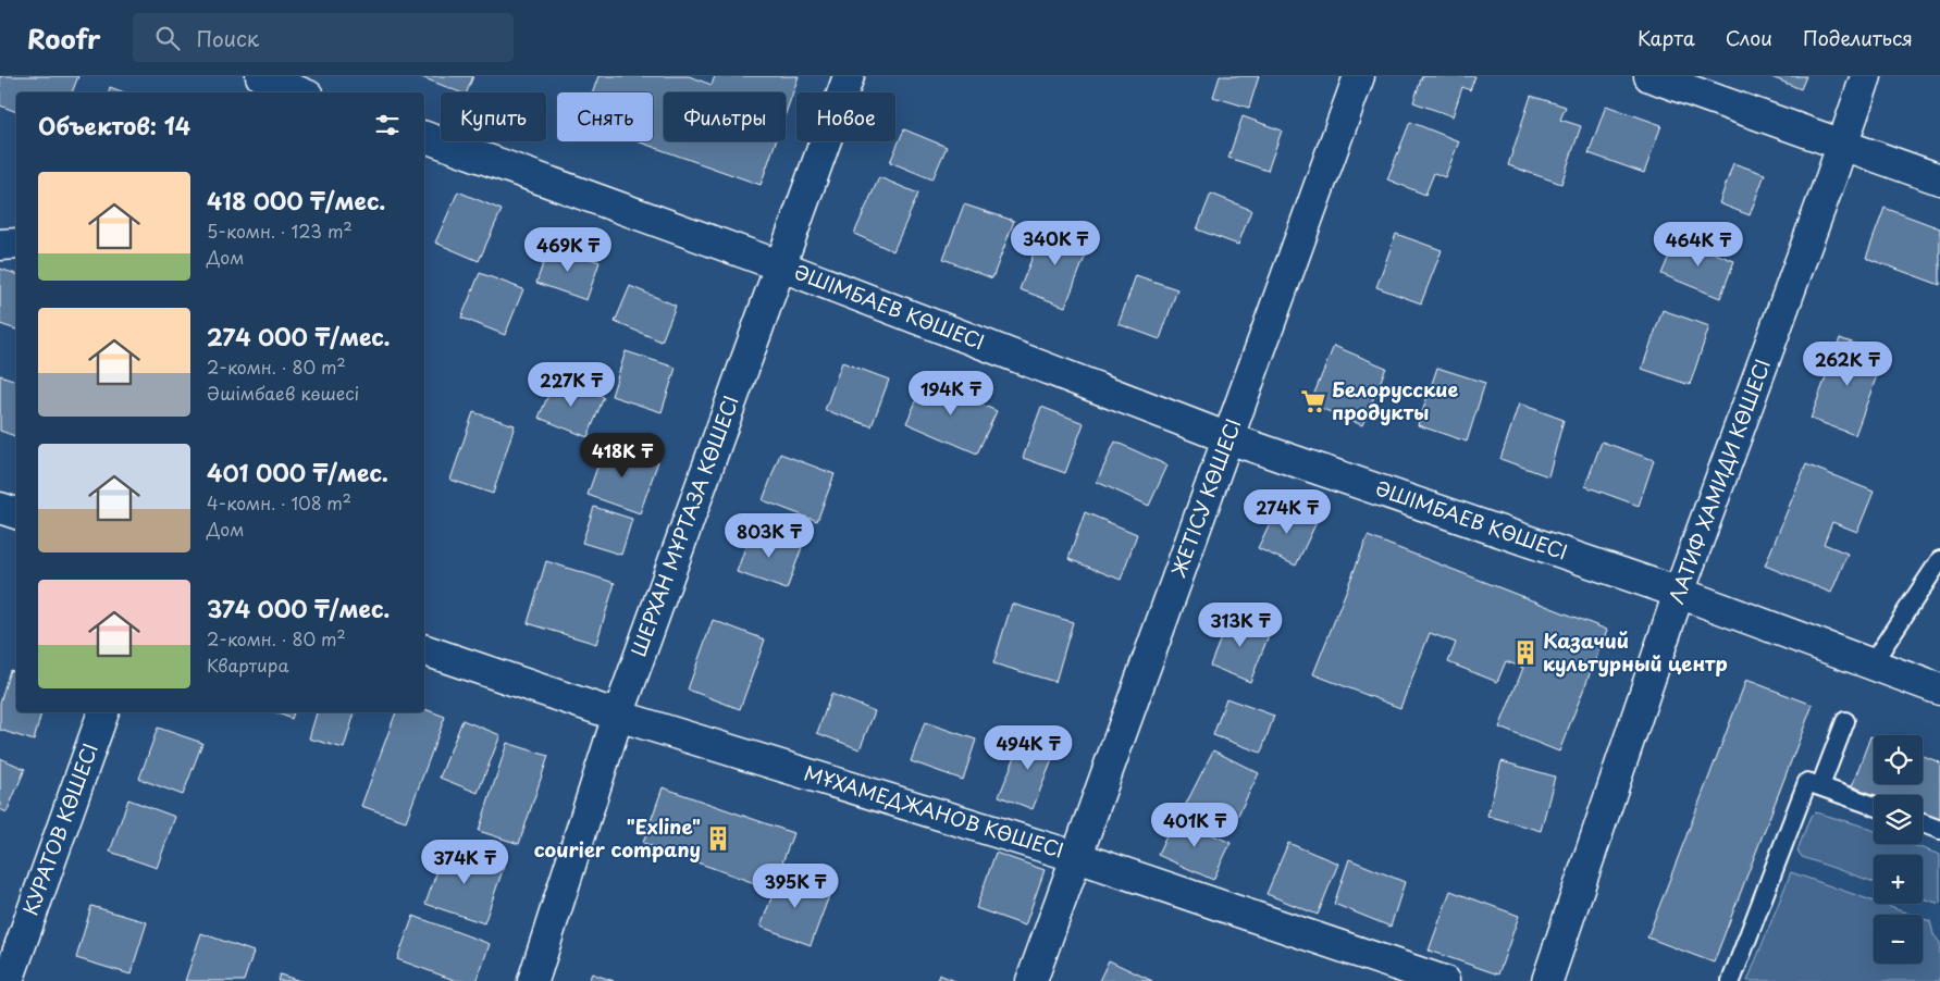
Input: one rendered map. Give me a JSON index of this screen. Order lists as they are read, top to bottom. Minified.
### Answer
{"streets":{"street":["ӘШІМБАЕВ КӨШЕСІ","ЛАТИФ ХАМИДИ КӨШЕСІ","ЖЕТІСУ КӨШЕСІ","ШЕРХАН МҰРТАЗА КӨШЕСІ","МҰХАМЕДЖАНОВ КӨШЕСІ","КУРАТОВ КӨШЕСІ"]},"crossings":[["ӘШІМБАЕВ КӨШЕСІ","ЛАТИФ ХАМИДИ КӨШЕСІ"],["ӘШІМБАЕВ КӨШЕСІ","ЖЕТІСУ КӨШЕСІ"],["ӘШІМБАЕВ КӨШЕСІ","ШЕРХАН МҰРТАЗА КӨШЕСІ"],["ЖЕТІСУ КӨШЕСІ","МҰХАМЕДЖАНОВ КӨШЕСІ"],["ШЕРХАН МҰРТАЗА КӨШЕСІ","МҰХАМЕДЖАНОВ КӨШЕСІ"]],"places":{"supermarket":["Белорусские продукты"],"building":["Казачий культурный центр","\"Exline\" courier company"]},"page":{"header":"Roofr","search":"Поиск","nav":["Карта","Слои","Поделиться"],"chip":["Купить","Снять","Фильтры","Новое"],"heading":"Объектов: 14","list":[{"name":"418 000 ₸/мес.","note":"5-комн. · 123 m² · Дом"},{"name":"274 000 ₸/мес.","note":"2-комн. · 80 m² · Әшімбаев көшесі"},{"name":"401 000 ₸/мес.","note":"4-комн. · 108 m² · Дом"},{"name":"374 000 ₸/мес.","note":"2-комн. · 80 m² · Квартира"}],"price":["340K ₸","464K ₸","469K ₸","262K ₸","227K ₸","194K ₸","418K ₸","274K ₸","803K ₸","313K ₸","494K ₸","401K ₸","374K ₸","395K ₸"],"map_buttons":["+","−"]}}
